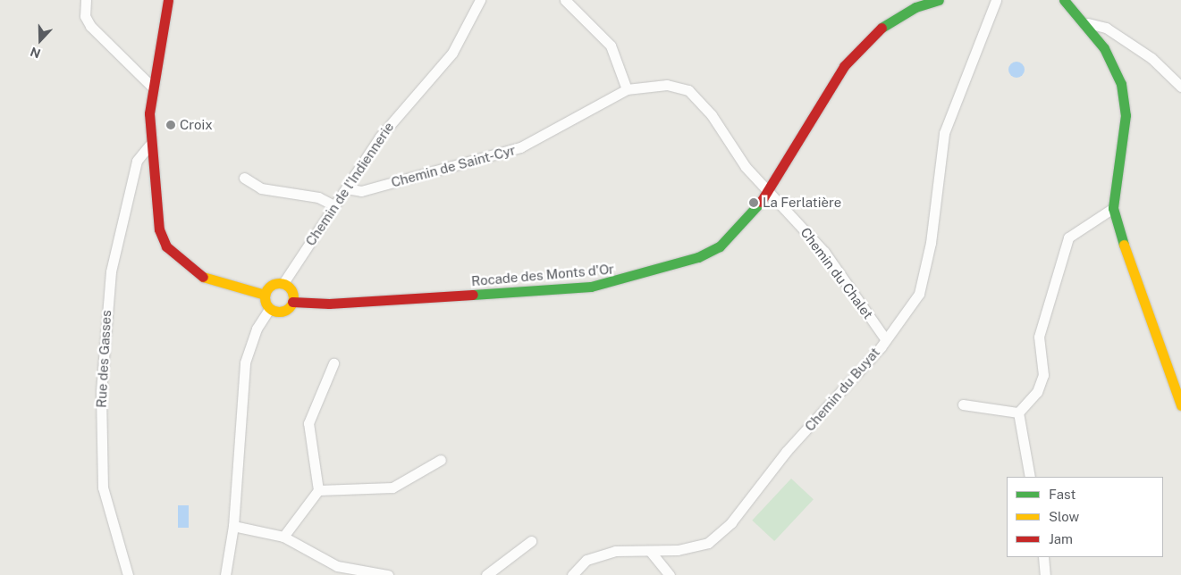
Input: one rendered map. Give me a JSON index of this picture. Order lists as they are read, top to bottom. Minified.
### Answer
{"streets":{"street":["Chemin de Saint-Cyr","Chemin de l'Indiennerie","Chemin du Chalet","Rocade des Monts d'Or","Rue des Gasses","Chemin du Buyat"]},"crossings":[["Chemin de Saint-Cyr","Chemin de l'Indiennerie"],["Chemin de Saint-Cyr","Chemin du Chalet"],["Chemin de l'Indiennerie","Rocade des Monts d'Or"],["Chemin du Chalet","Rocade des Monts d'Or"],["Chemin du Chalet","Chemin du Buyat"]],"places":["Croix","La Ferlatière"],"legend":["Fast","Slow","Jam"],"north":"bottom"}
